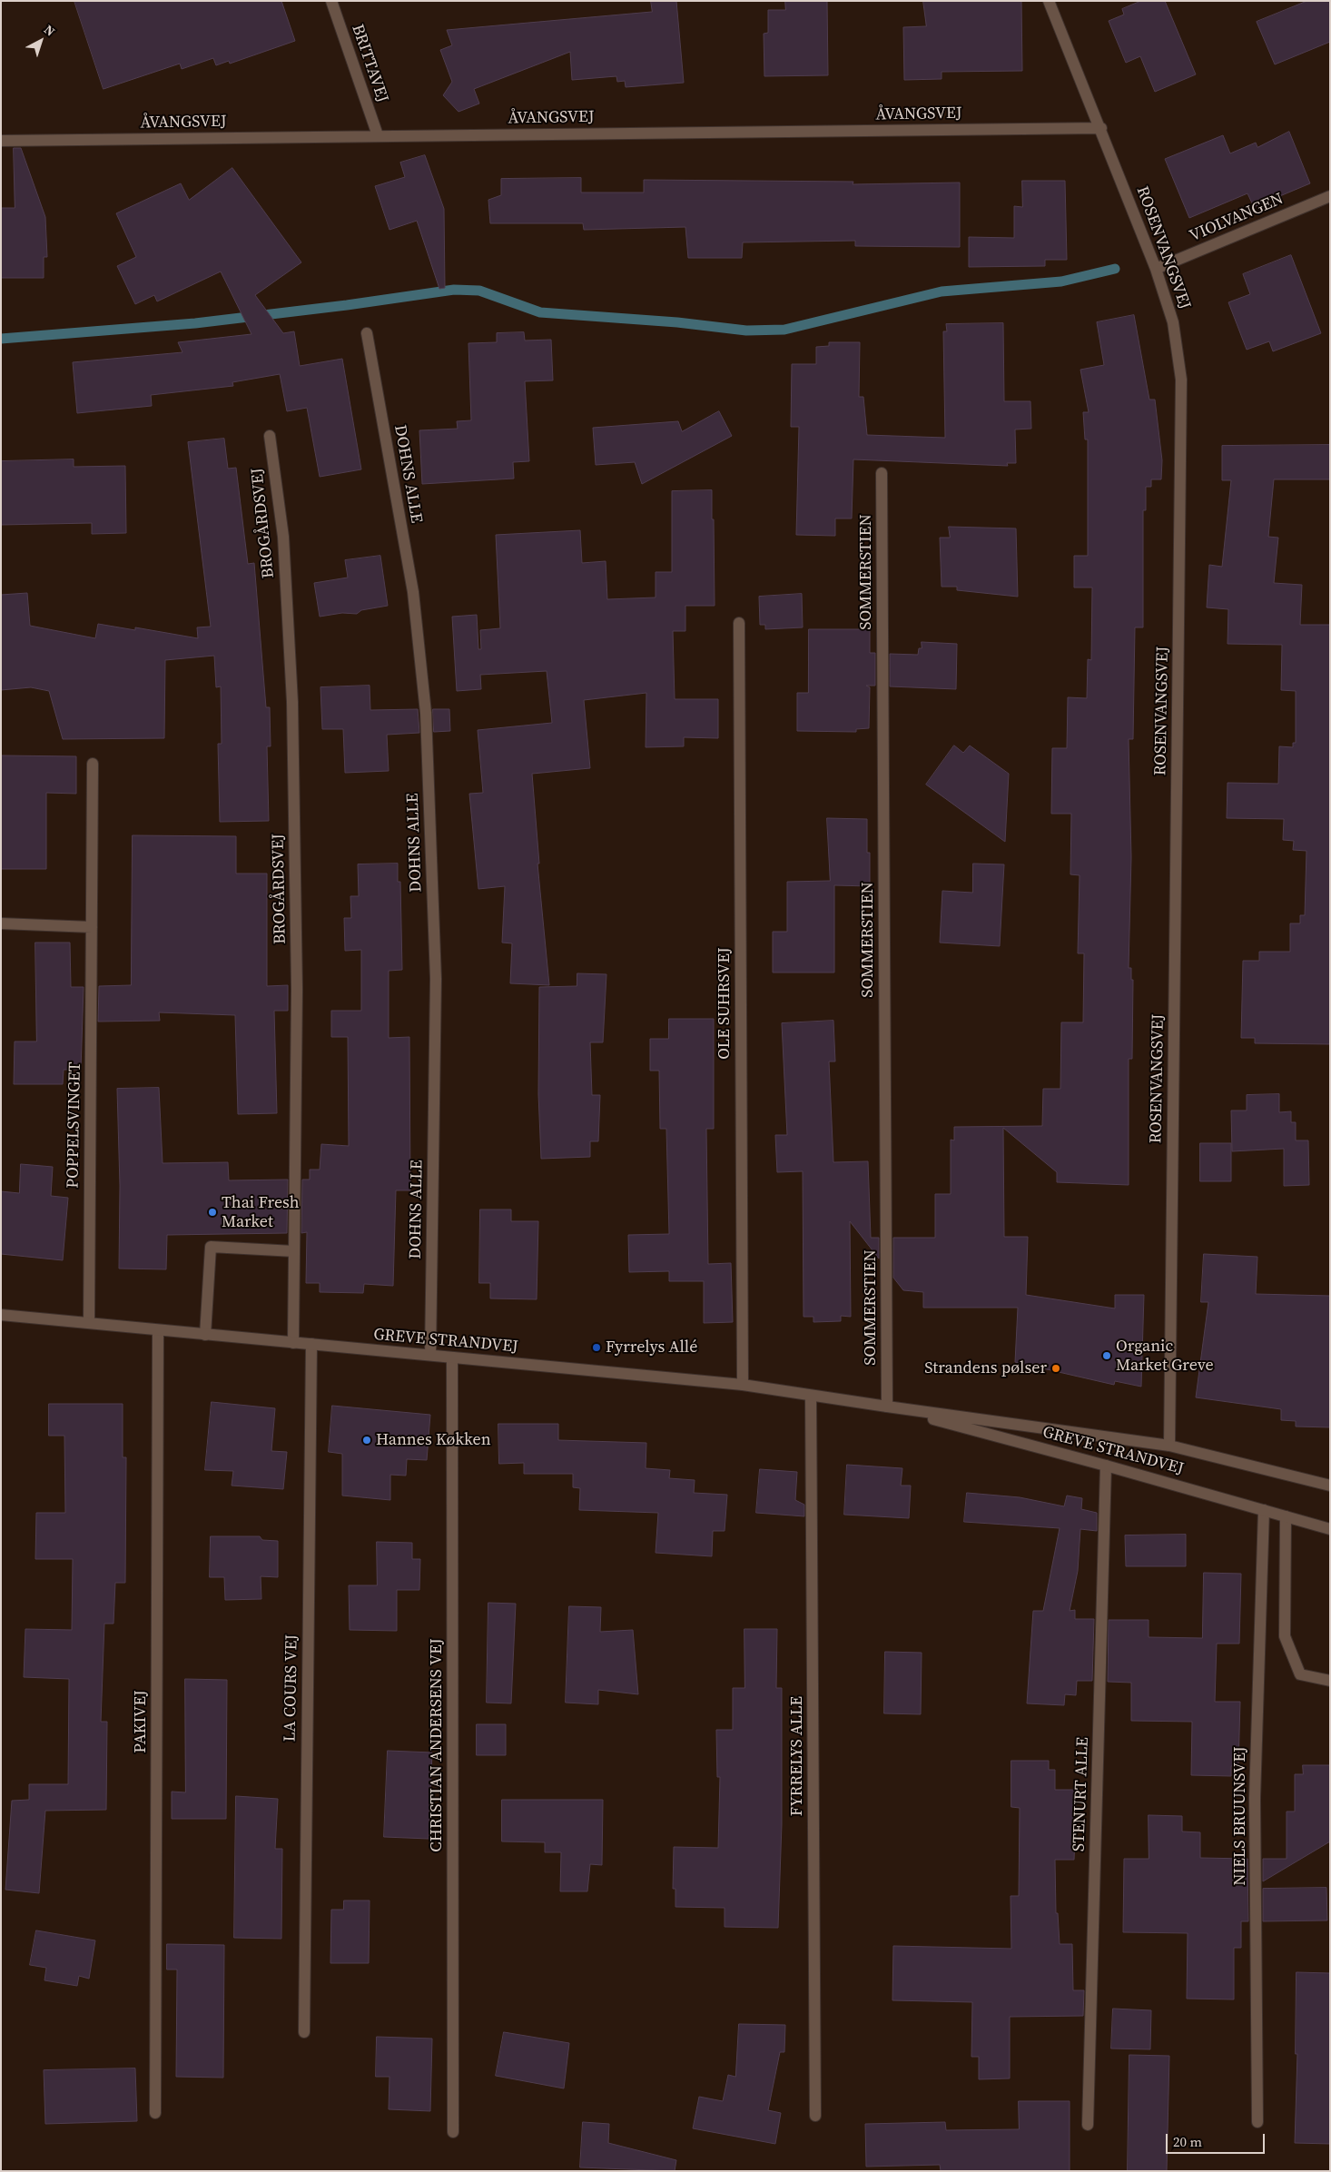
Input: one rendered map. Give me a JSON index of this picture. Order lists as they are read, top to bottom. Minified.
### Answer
{"streets":{"street":["BRITTAVEJ","ÅVANGSVEJ","VIOLVANGEN","ROSENVANGSVEJ","DOHNS ALLE","BROGÅRDSVEJ","SOMMERSTIEN","OLE SUHRSVEJ","POPPELSVINGET","GREVE STRANDVEJ","LA COURS VEJ","PAKIVEJ","CHRISTIAN ANDERSENS VEJ","FYRRELYS ALLE","STENURT ALLE","NIELS BRUUNSVEJ"]},"crossings":[["BRITTAVEJ","ÅVANGSVEJ"],["ÅVANGSVEJ","ROSENVANGSVEJ"],["VIOLVANGEN","ROSENVANGSVEJ"],["ROSENVANGSVEJ","GREVE STRANDVEJ"],["DOHNS ALLE","GREVE STRANDVEJ"],["BROGÅRDSVEJ","GREVE STRANDVEJ"],["SOMMERSTIEN","GREVE STRANDVEJ"],["OLE SUHRSVEJ","GREVE STRANDVEJ"],["POPPELSVINGET","GREVE STRANDVEJ"],["GREVE STRANDVEJ","LA COURS VEJ"],["GREVE STRANDVEJ","PAKIVEJ"],["GREVE STRANDVEJ","CHRISTIAN ANDERSENS VEJ"],["GREVE STRANDVEJ","FYRRELYS ALLE"],["GREVE STRANDVEJ","STENURT ALLE"],["GREVE STRANDVEJ","NIELS BRUUNSVEJ"]],"places":["Thai Fresh Market","Fyrrelys Allé","Organic Market Greve","Strandens pølser","Hannes Køkken"],"scale_bar":"20 m","north":"top right"}
